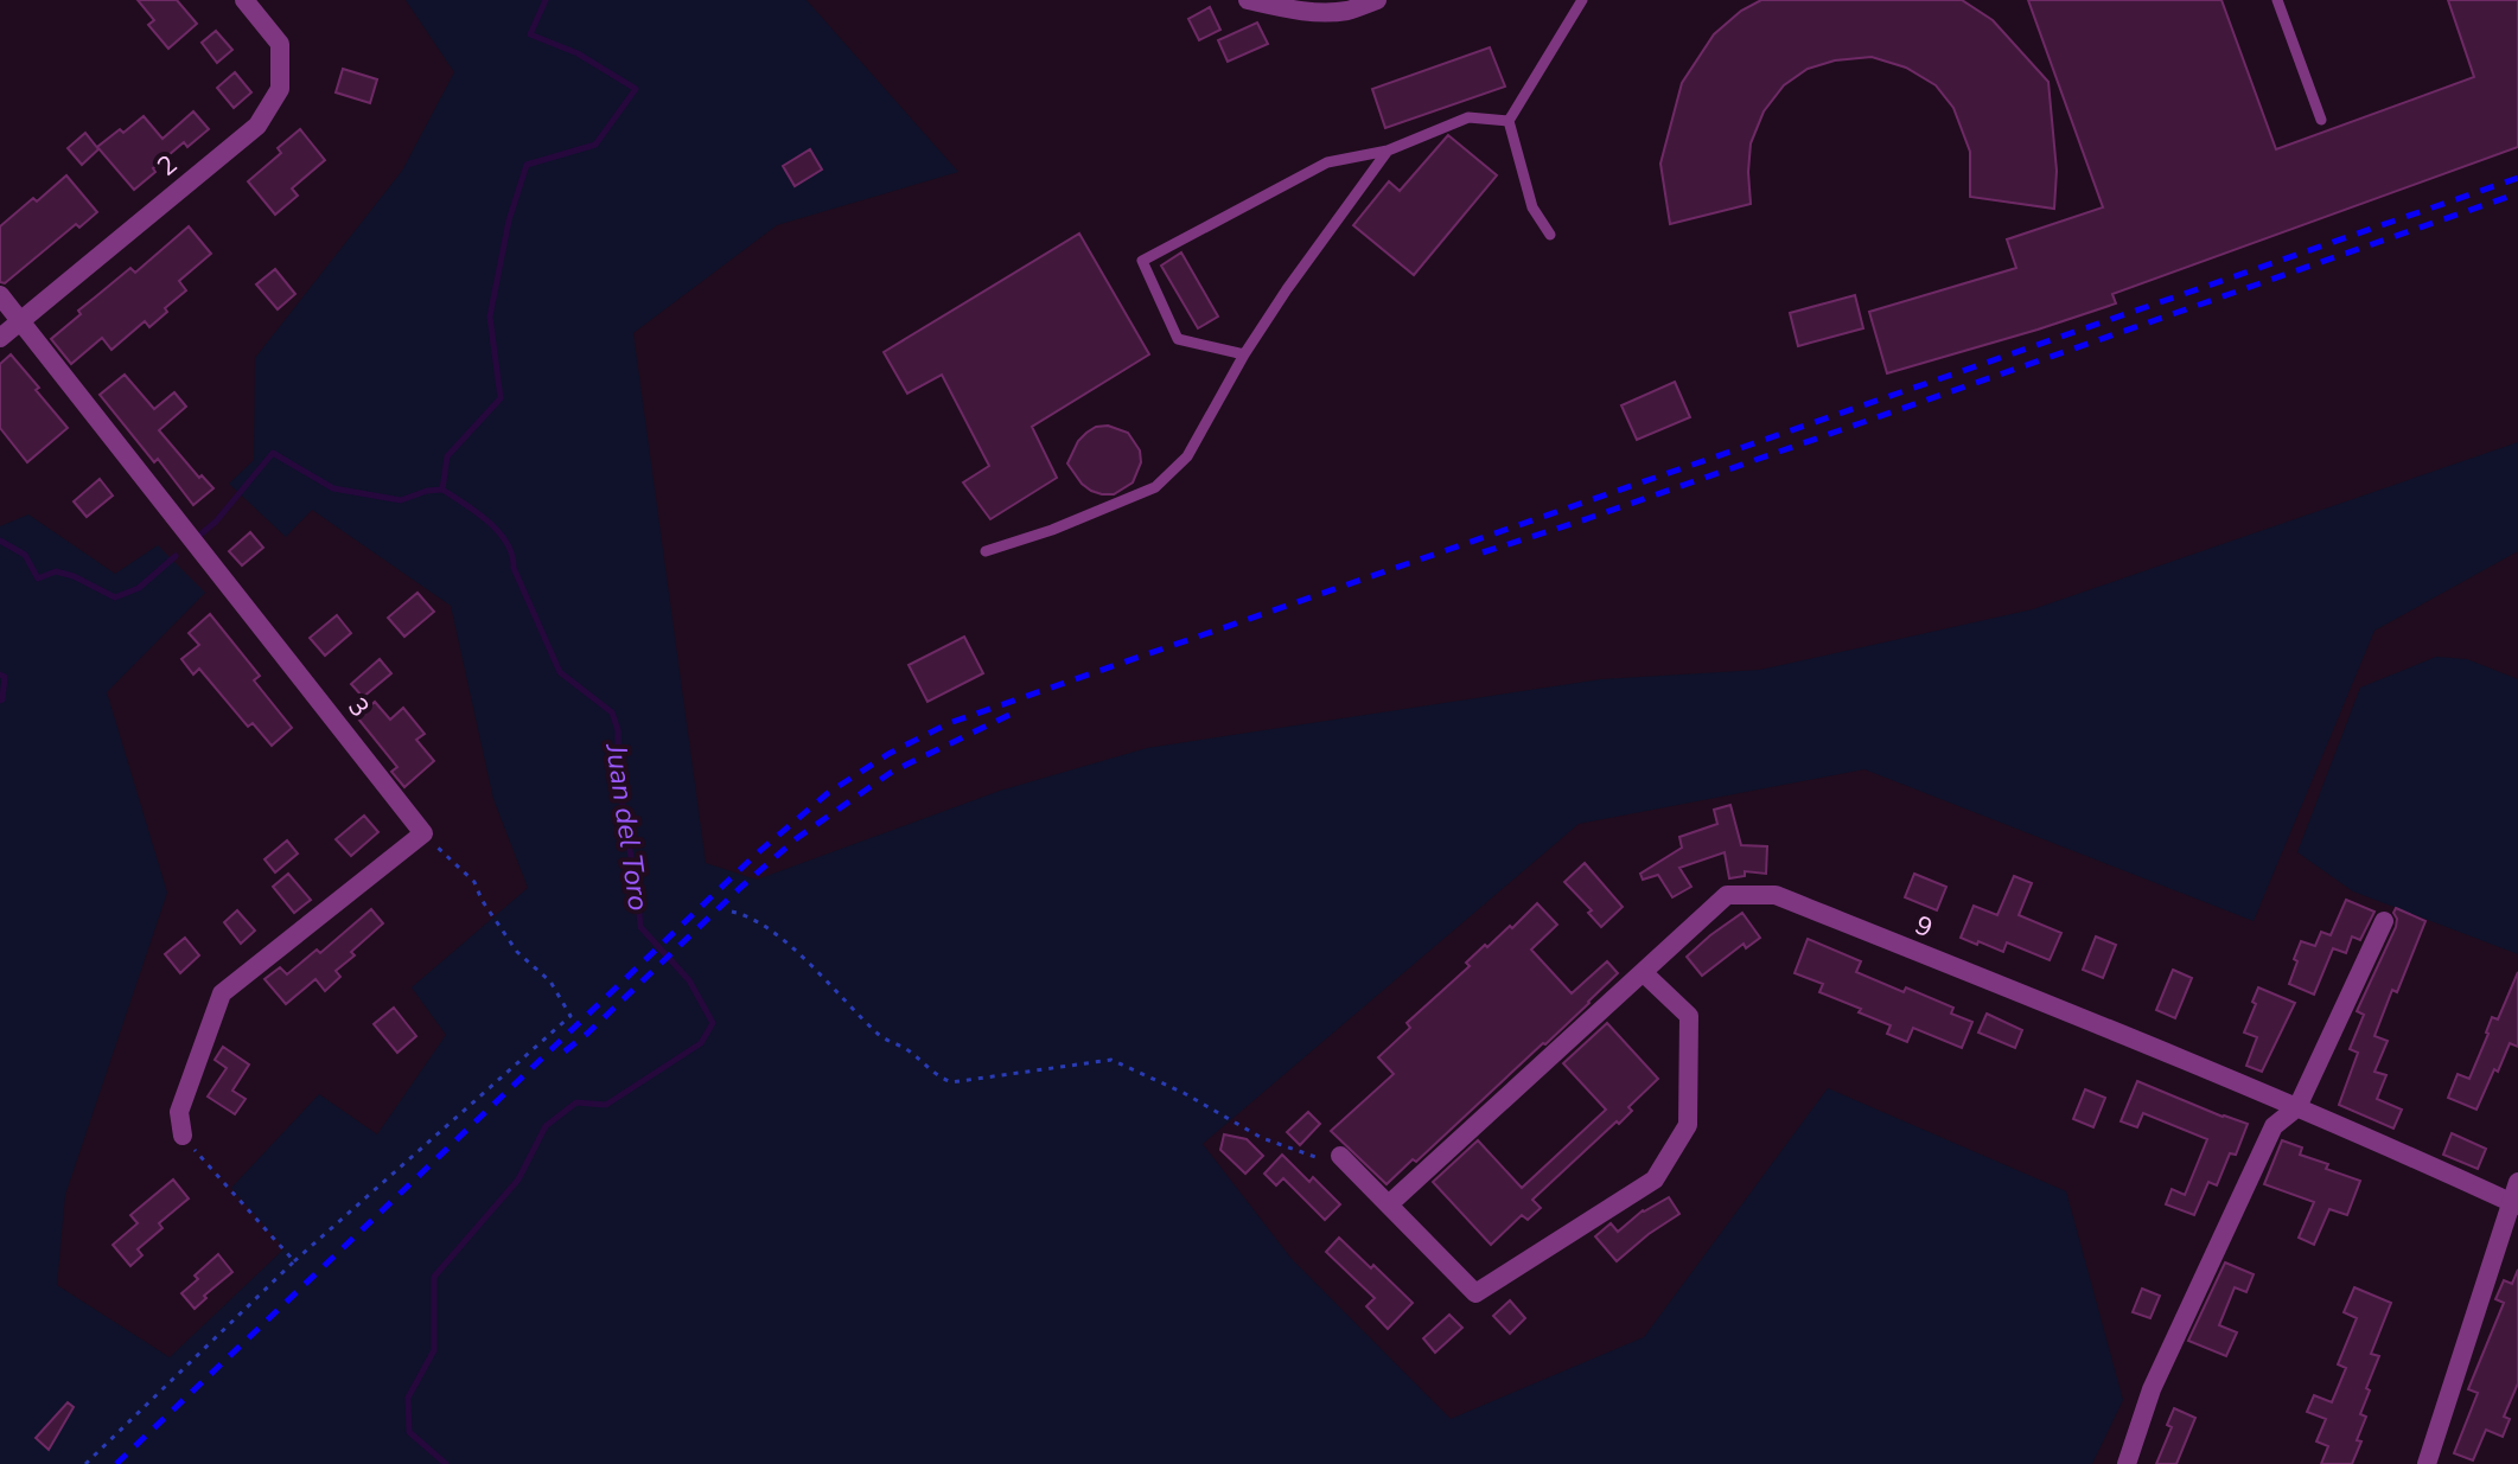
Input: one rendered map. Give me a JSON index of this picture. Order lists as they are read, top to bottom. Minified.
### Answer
{"streets":{"street":["2","3","9"]},"crossings":[["2","3"]],"water":["Juan del Toro"]}
